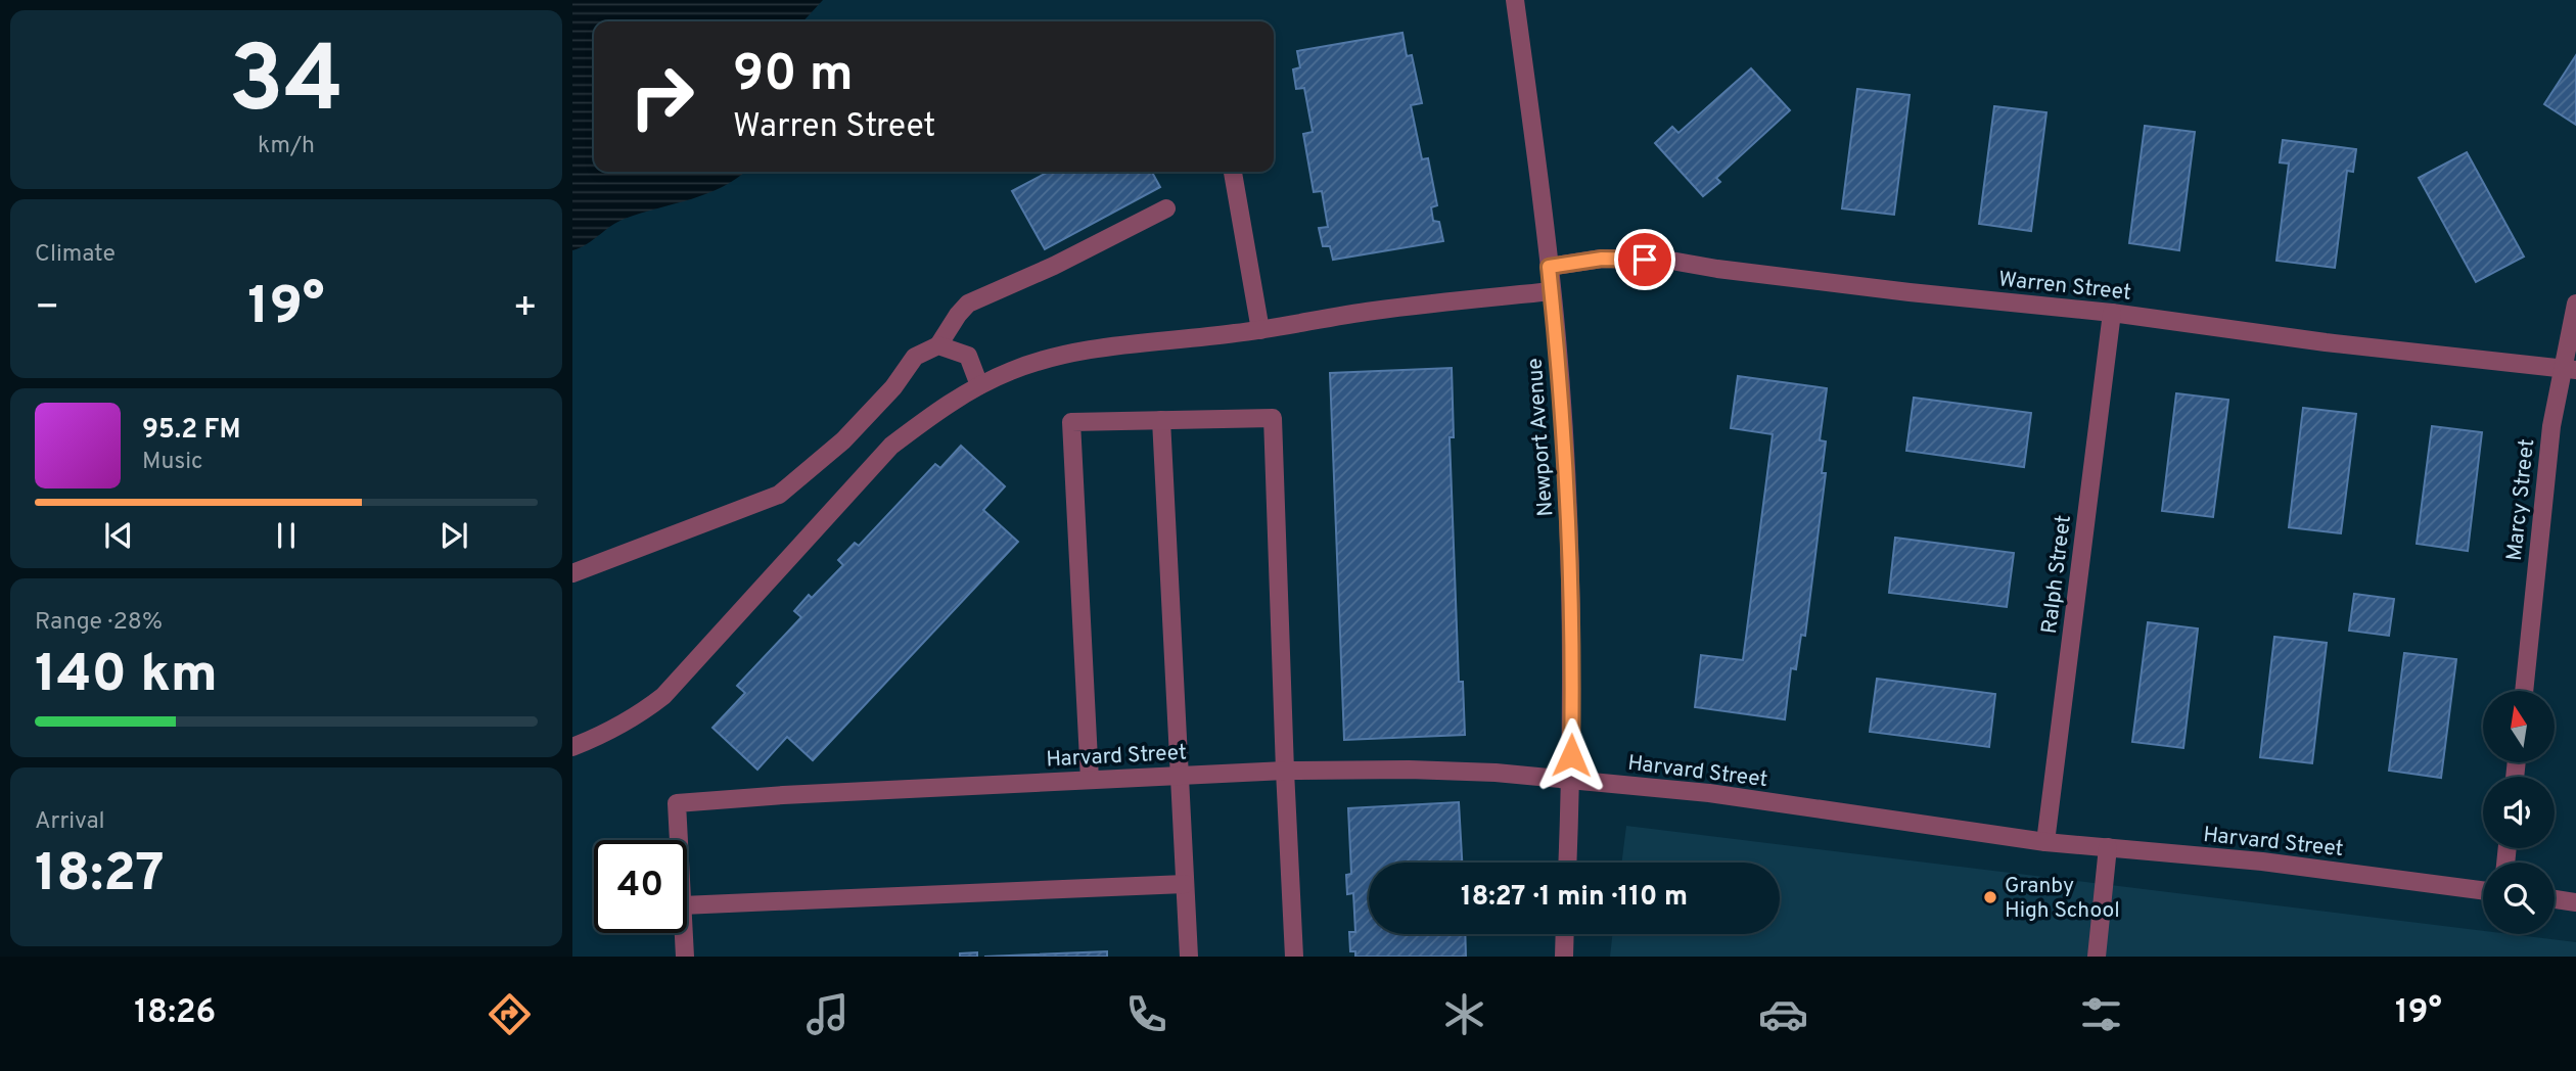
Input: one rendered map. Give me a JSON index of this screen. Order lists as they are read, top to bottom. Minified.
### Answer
{"streets":{"street":["Warren Street","Newport Avenue","Marcy Street","Ralph Street","Harvard Street"]},"crossings":[["Warren Street","Newport Avenue"],["Warren Street","Marcy Street"],["Warren Street","Ralph Street"],["Newport Avenue","Harvard Street"],["Ralph Street","Harvard Street"]],"places":["Granby High School"],"north":"top","page":{"tile":[["34","km/h"],"Climate",["Range · 28%","140 km"],["Arrival","18:27"]],"turn":["90 m","Warren Street"],"heat":["−","19°","+"],"song":["95.2 FM","Music"],"limit":"40","trip":"18:27 · 1 min · 110 m","tabs":["18:26","19°"]}}
